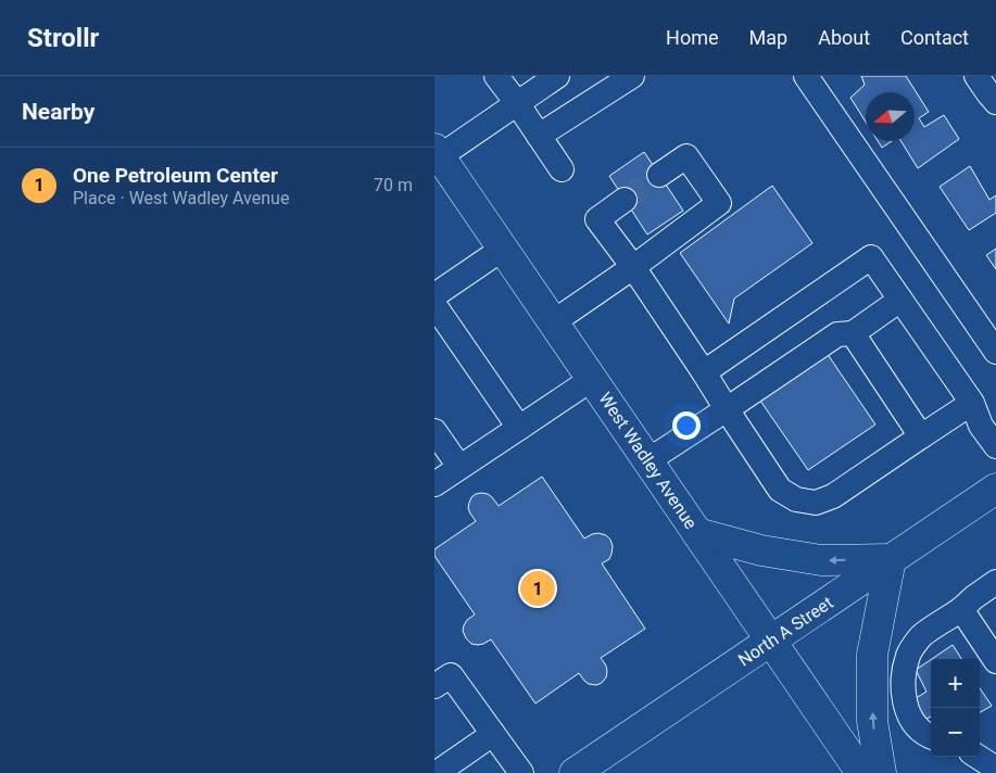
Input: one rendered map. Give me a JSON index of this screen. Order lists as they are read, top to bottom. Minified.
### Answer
{"streets":{"main road":["West Wadley Avenue","North A Street"]},"crossings":[["West Wadley Avenue","North A Street"]],"north":"left","page":{"header":"Strollr","nav":["Home","Map","About","Contact"],"heading":"Nearby","list":[{"mark":"1","name":"One Petroleum Center","note":"Place · West Wadley Avenue","value":"70 m"}],"pins":"1","map_buttons":["+","−"]}}
